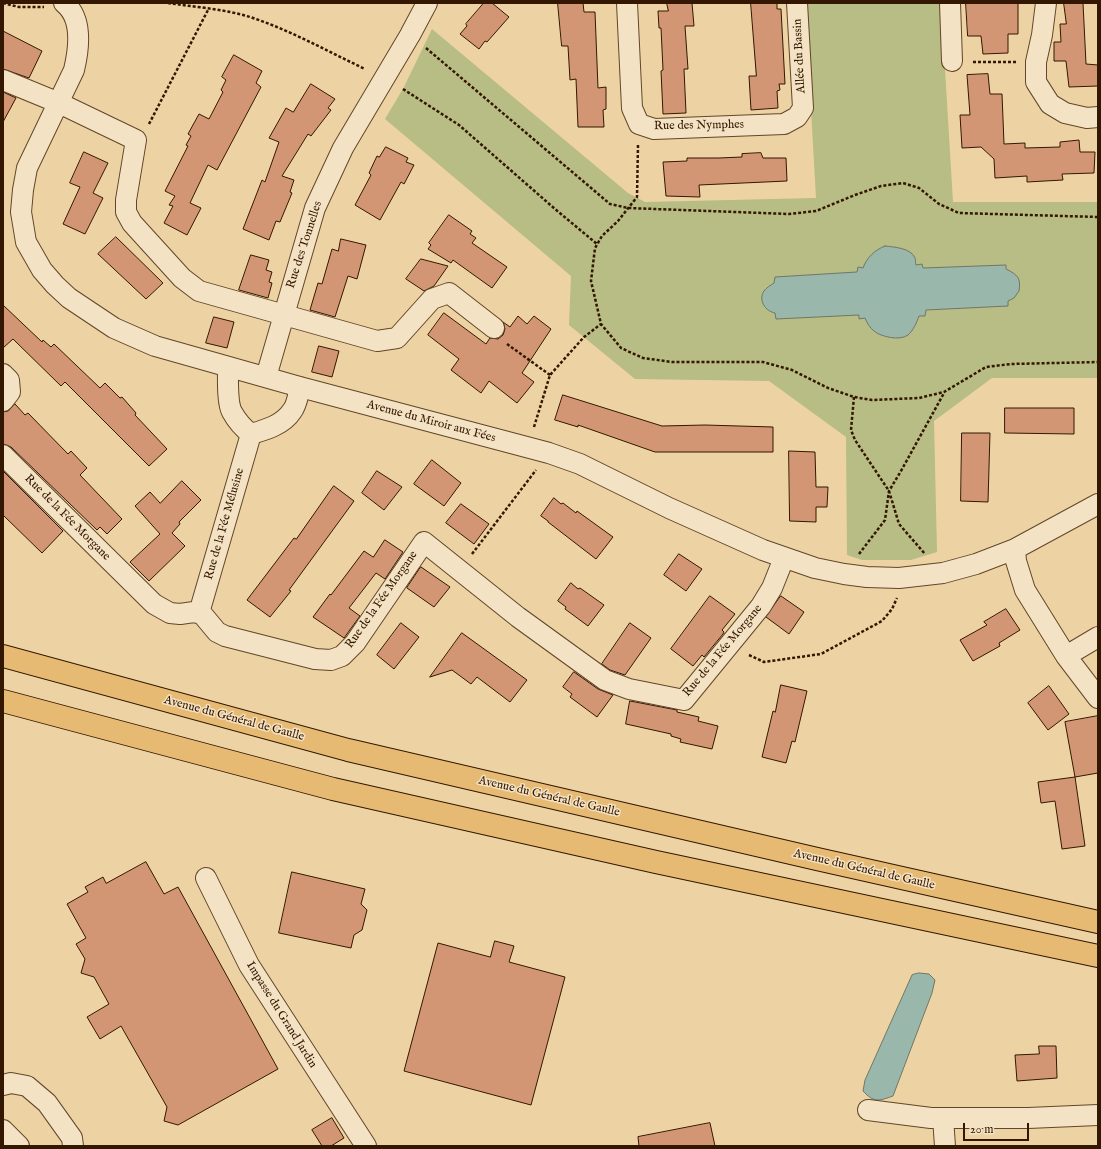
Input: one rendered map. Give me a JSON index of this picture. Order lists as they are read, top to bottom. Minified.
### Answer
{"streets":{"main road":["Avenue du Général de Gaulle"],"street":["Allée du Bassin","Rue des Nymphes","Rue des Tonnelles","Avenue du Miroir aux Fées","Rue de la Fée Morgane","Rue de la Fée Mélusine","Impasse du Grand Jardin"]},"crossings":[["Allée du Bassin","Rue des Nymphes"],["Rue des Tonnelles","Avenue du Miroir aux Fées"],["Avenue du Miroir aux Fées","Rue de la Fée Morgane"],["Rue de la Fée Morgane","Rue de la Fée Mélusine"]],"scale_bar":"20 m"}
